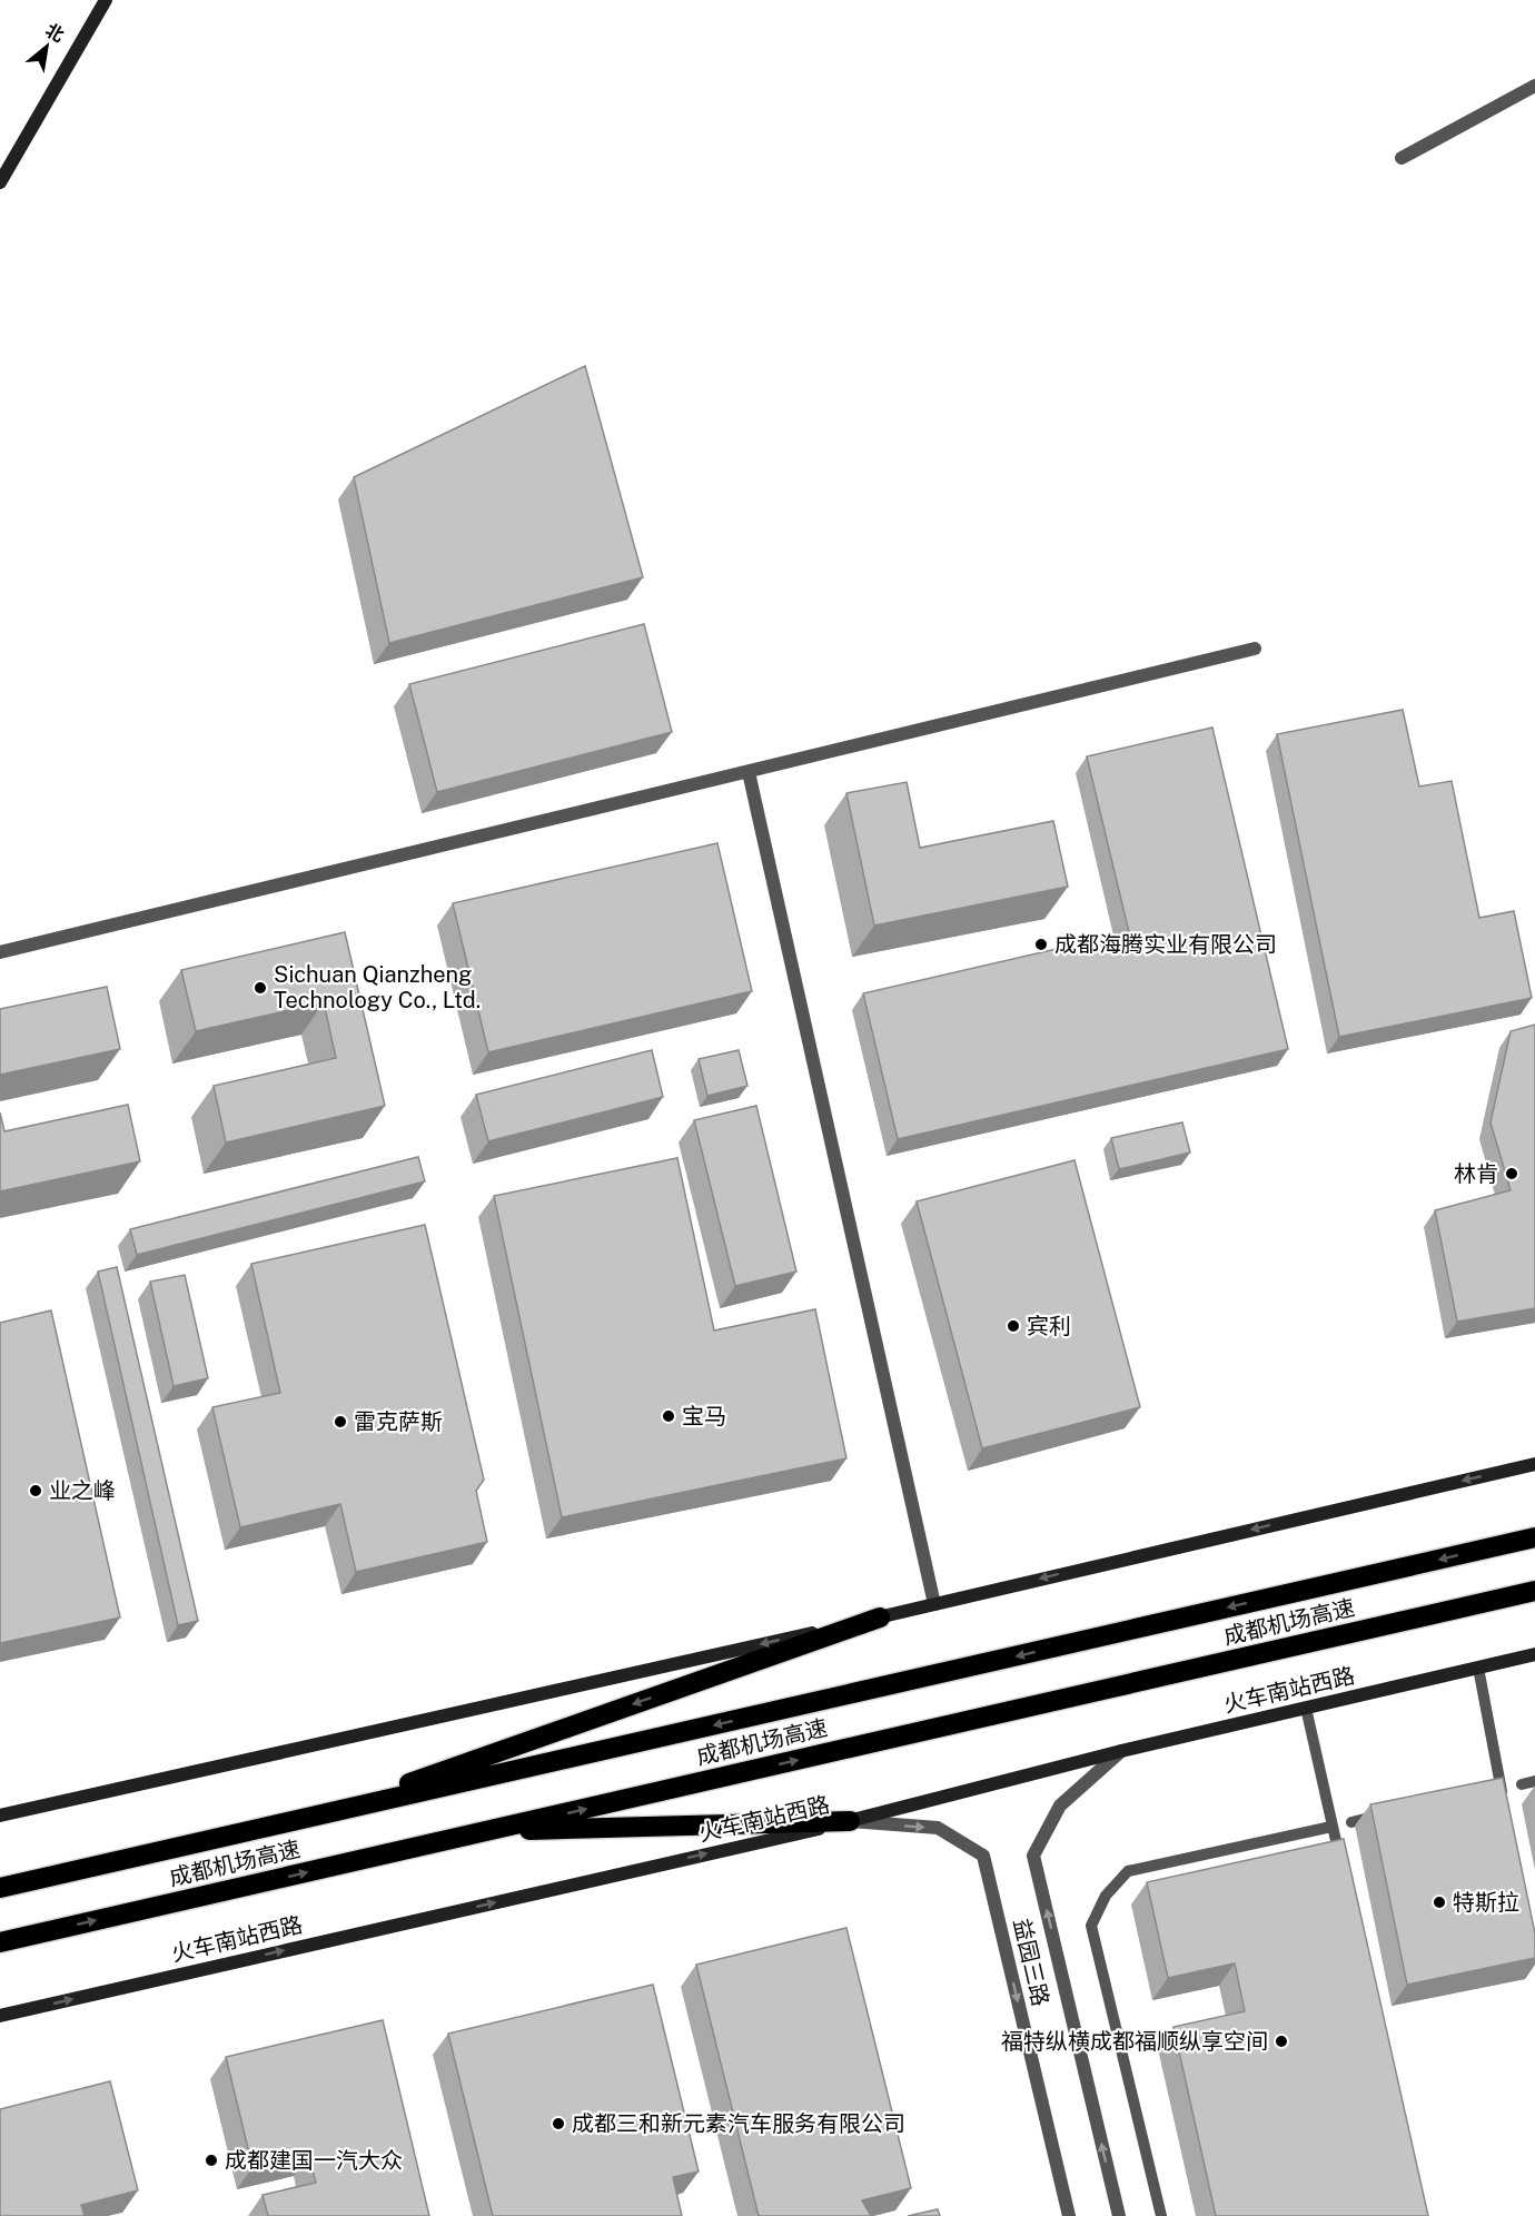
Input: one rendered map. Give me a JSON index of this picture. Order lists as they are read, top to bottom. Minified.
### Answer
{"streets":{"highway":["成都机场高速"],"main road":["火车南站西路"],"street":["益园三路"]},"crossings":[["火车南站西路","益园三路"]],"one_way":["火车南站西路"],"places":["成都海腾实业有限公司","Sichuan Qianzheng Technology Co., Ltd.","林肯","宾利","宝马","雷克萨斯","业之峰","特斯拉","福特纵横成都福顺纵享空间","成都三和新元素汽车服务有限公司","成都建国一汽大众"],"north":"top right"}
